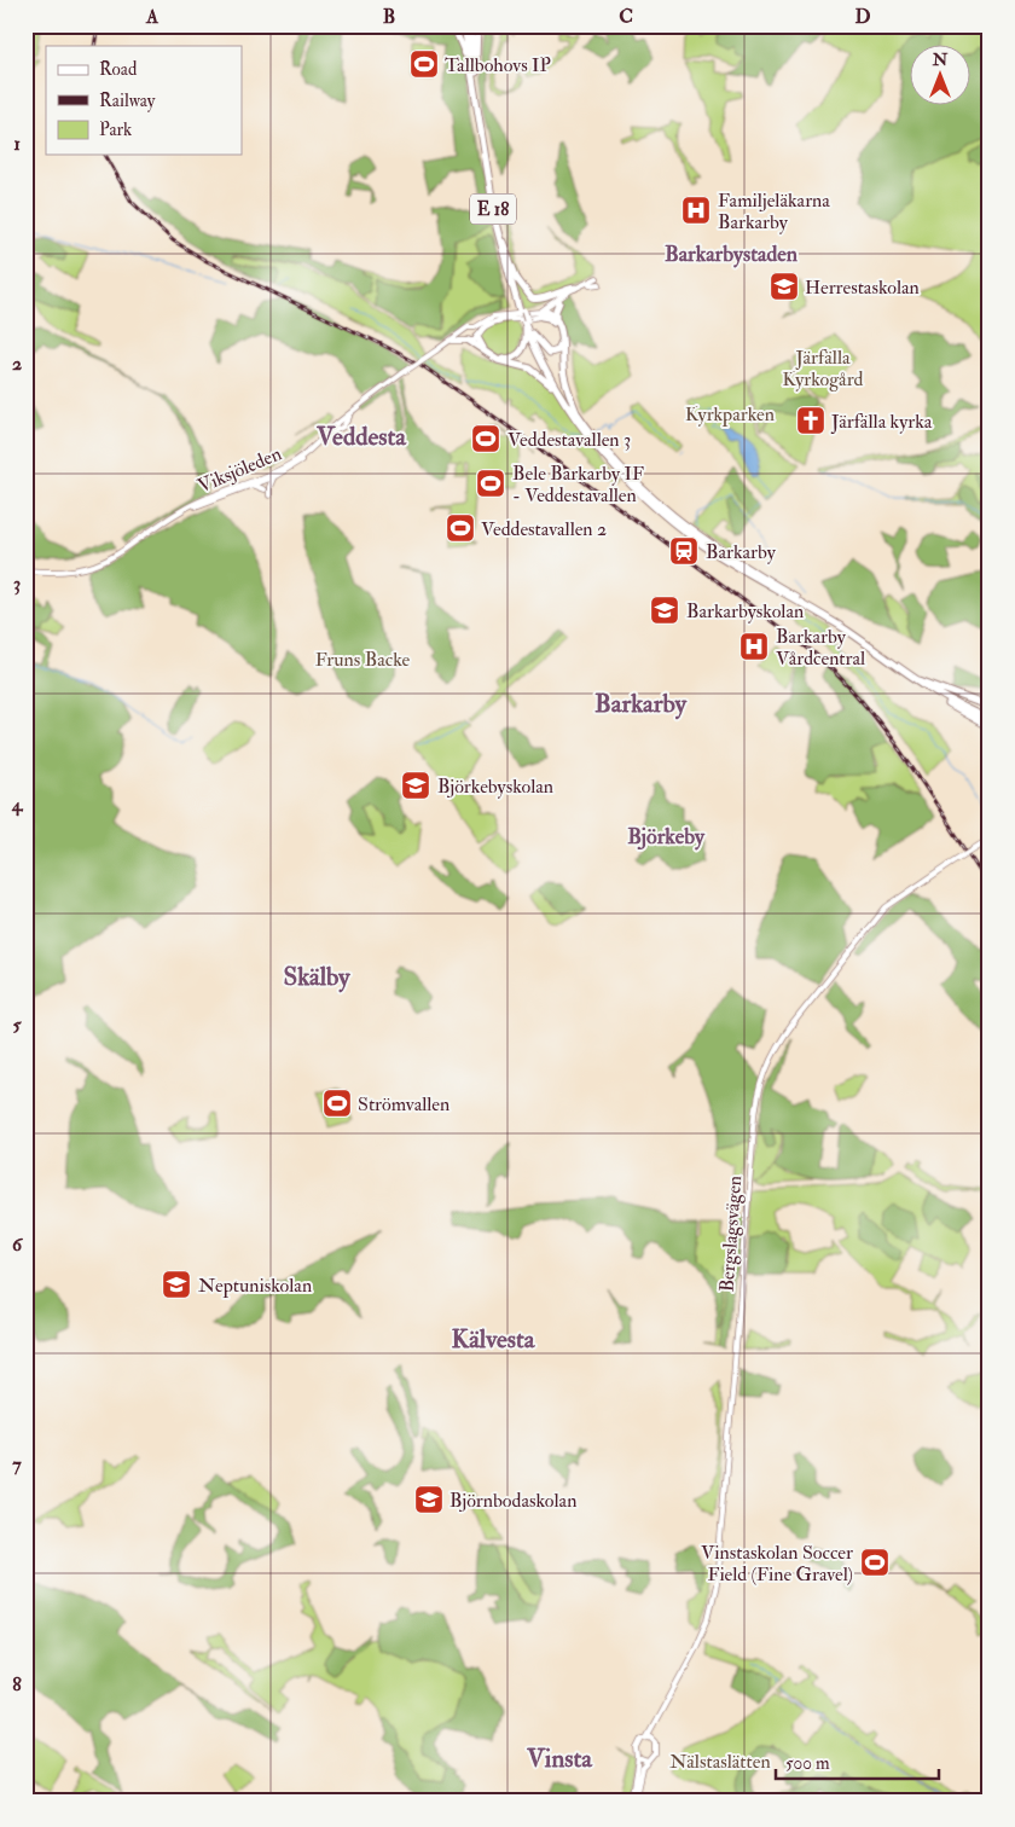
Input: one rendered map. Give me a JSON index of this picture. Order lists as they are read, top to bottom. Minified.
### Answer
{"streets":{"highway":["E 18"],"main road":["Viksjöleden","Bergslagsvägen"]},"districts":["Barkarbystaden","Veddesta","Barkarby","Björkeby","Skälby","Kälvesta","Vinsta"],"parks":["Järfälla Kyrkogård","Kyrkparken","Fruns Backe","Nälstaslätten"],"places":{"sports":["Tallbohovs IP","Veddestavallen 3","Bele Barkarby IF - Veddestavallen","Veddestavallen 2","Strömvallen","Vinstaskolan Soccer Field (Fine Gravel)"],"hospital":["Familjeläkarna Barkarby","Barkarby Vårdcentral"],"school or university":["Herrestaskolan","Barkarbyskolan","Björkebyskolan","Neptuniskolan","Björnbodaskolan"],"church":["Järfälla kyrka"],"station":["Barkarby"]},"legend":["Road","Railway","Park"],"scale_bar":"500 m","north":"top","grid":{"columns":["A","B","C","D"],"rows":["1","2","3","4","5","6","7","8"]}}
